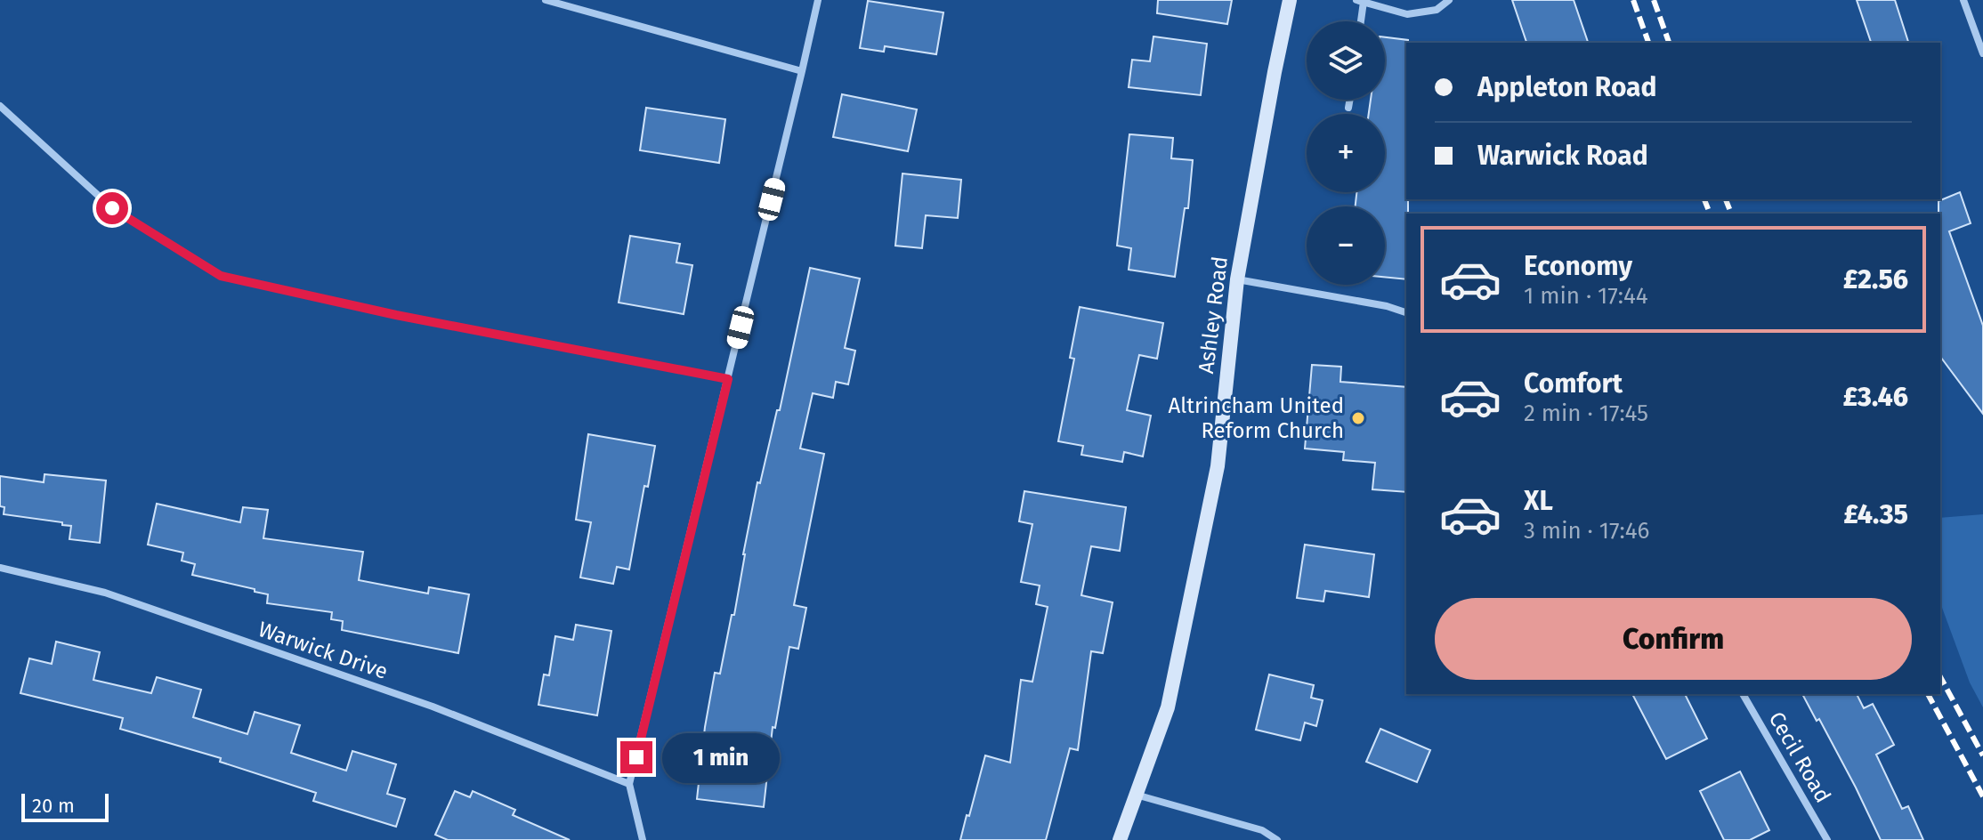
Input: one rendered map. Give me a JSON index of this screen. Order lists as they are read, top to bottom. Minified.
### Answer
{"streets":{"main road":["Ashley Road"],"street":["Warwick Drive","Cecil Road"]},"places":["Altrincham United Reform Church"],"scale_bar":"20 m","page":{"map_buttons":["+","−"],"banner":["Appleton Road","Warwick Road"],"list":[{"name":"Economy","note":"1 min · 17:44","value":"£2.56"},{"name":"Comfort","note":"2 min · 17:45","value":"£3.46"},{"name":"XL","note":"3 min · 17:46","value":"£4.35"}],"buttons":"Confirm","bubble":"1 min","scale":"20 m"}}
